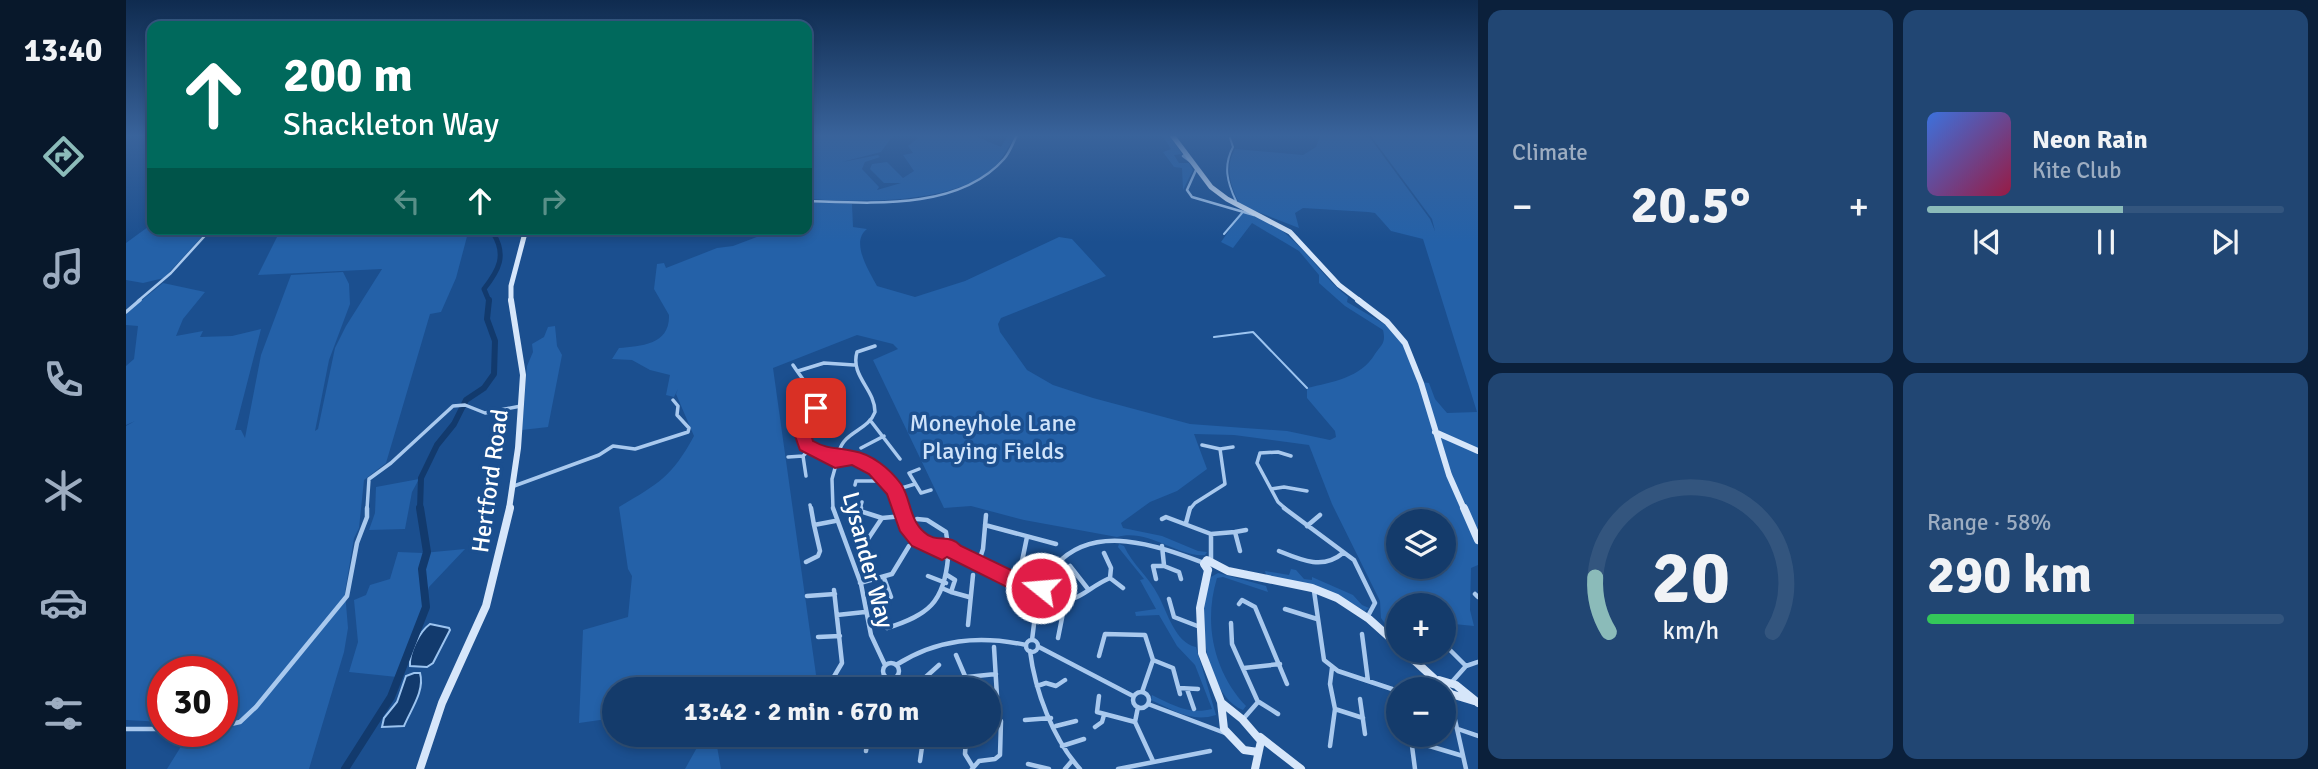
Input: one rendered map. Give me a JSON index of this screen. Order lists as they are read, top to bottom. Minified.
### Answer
{"streets":{"main road":["Hertford Road"],"street":["Lysander Way"]},"parks":["Moneyhole Lane Playing Fields"],"page":{"tabs":"13:40","tile":["Climate",["Range · 58%","290 km"]],"turn":["200 m","Shackleton Way"],"song":["Neon Rain","Kite Club"],"heat":["−","20.5°","+"],"map_buttons":["+","−"],"limit":"30","trip":"13:42 · 2 min · 670 m","gauge":["20","km/h"]}}
